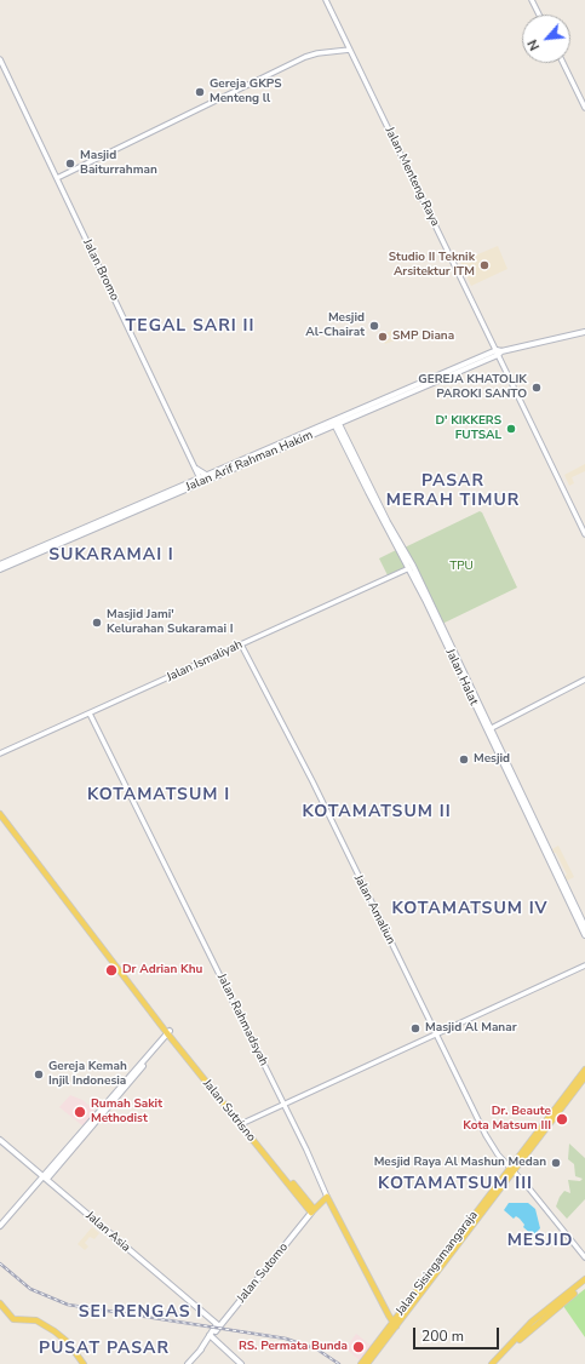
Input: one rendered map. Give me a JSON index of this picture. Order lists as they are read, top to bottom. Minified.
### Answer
{"streets":{"main road":["Jalan Arif Rahman Hakim","Jalan Halat","Jalan Rahmadsyah","Jalan Sutrisno","Jalan Asia","Jalan Sisingamangaraja","Jalan Sutomo"],"street":["Jalan Menteng Raya","Jalan Bromo","Jalan Ismaliyah","Jalan Amaliun"]},"crossings":[["Jalan Menteng Raya","Jalan Arif Rahman Hakim"],["Jalan Bromo","Jalan Arif Rahman Hakim"],["Jalan Arif Rahman Hakim","Jalan Halat"],["Jalan Ismaliyah","Jalan Halat"],["Jalan Ismaliyah","Jalan Amaliun"],["Jalan Ismaliyah","Jalan Rahmadsyah"],["Jalan Amaliun","Jalan Sisingamangaraja"],["Jalan Rahmadsyah","Jalan Sisingamangaraja"],["Jalan Rahmadsyah","Jalan Sutomo"],["Jalan Sutrisno","Jalan Sutomo"],["Jalan Asia","Jalan Sutomo"]],"districts":["TEGAL SARI II","PASAR MERAH TIMUR","SUKARAMAI I","KOTAMATSUM I","KOTAMATSUM II","KOTAMATSUM IV","KOTAMATSUM III","MESJID","SEI RENGAS I","PUSAT PASAR"],"parks":["TPU"],"places":["Gereja GKPS Menteng ll","Masjid Baiturrahman","Studio II Teknik Arsitektur ITM","Mesjid Al-Chairat","SMP Diana","GEREJA KHATOLIK PAROKI SANTO","D' KIKKERS FUTSAL","Masjid Jami' Kelurahan Sukaramai I","Mesjid","Dr Adrian Khu","Masjid Al Manar","Gereja Kemah Injil Indonesia","Rumah Sakit Methodist","Dr. Beaute Kota Matsum III","Mesjid Raya Al Mashun Medan","RS. Permata Bunda"],"scale_bar":"200 m","north":"bottom left"}
